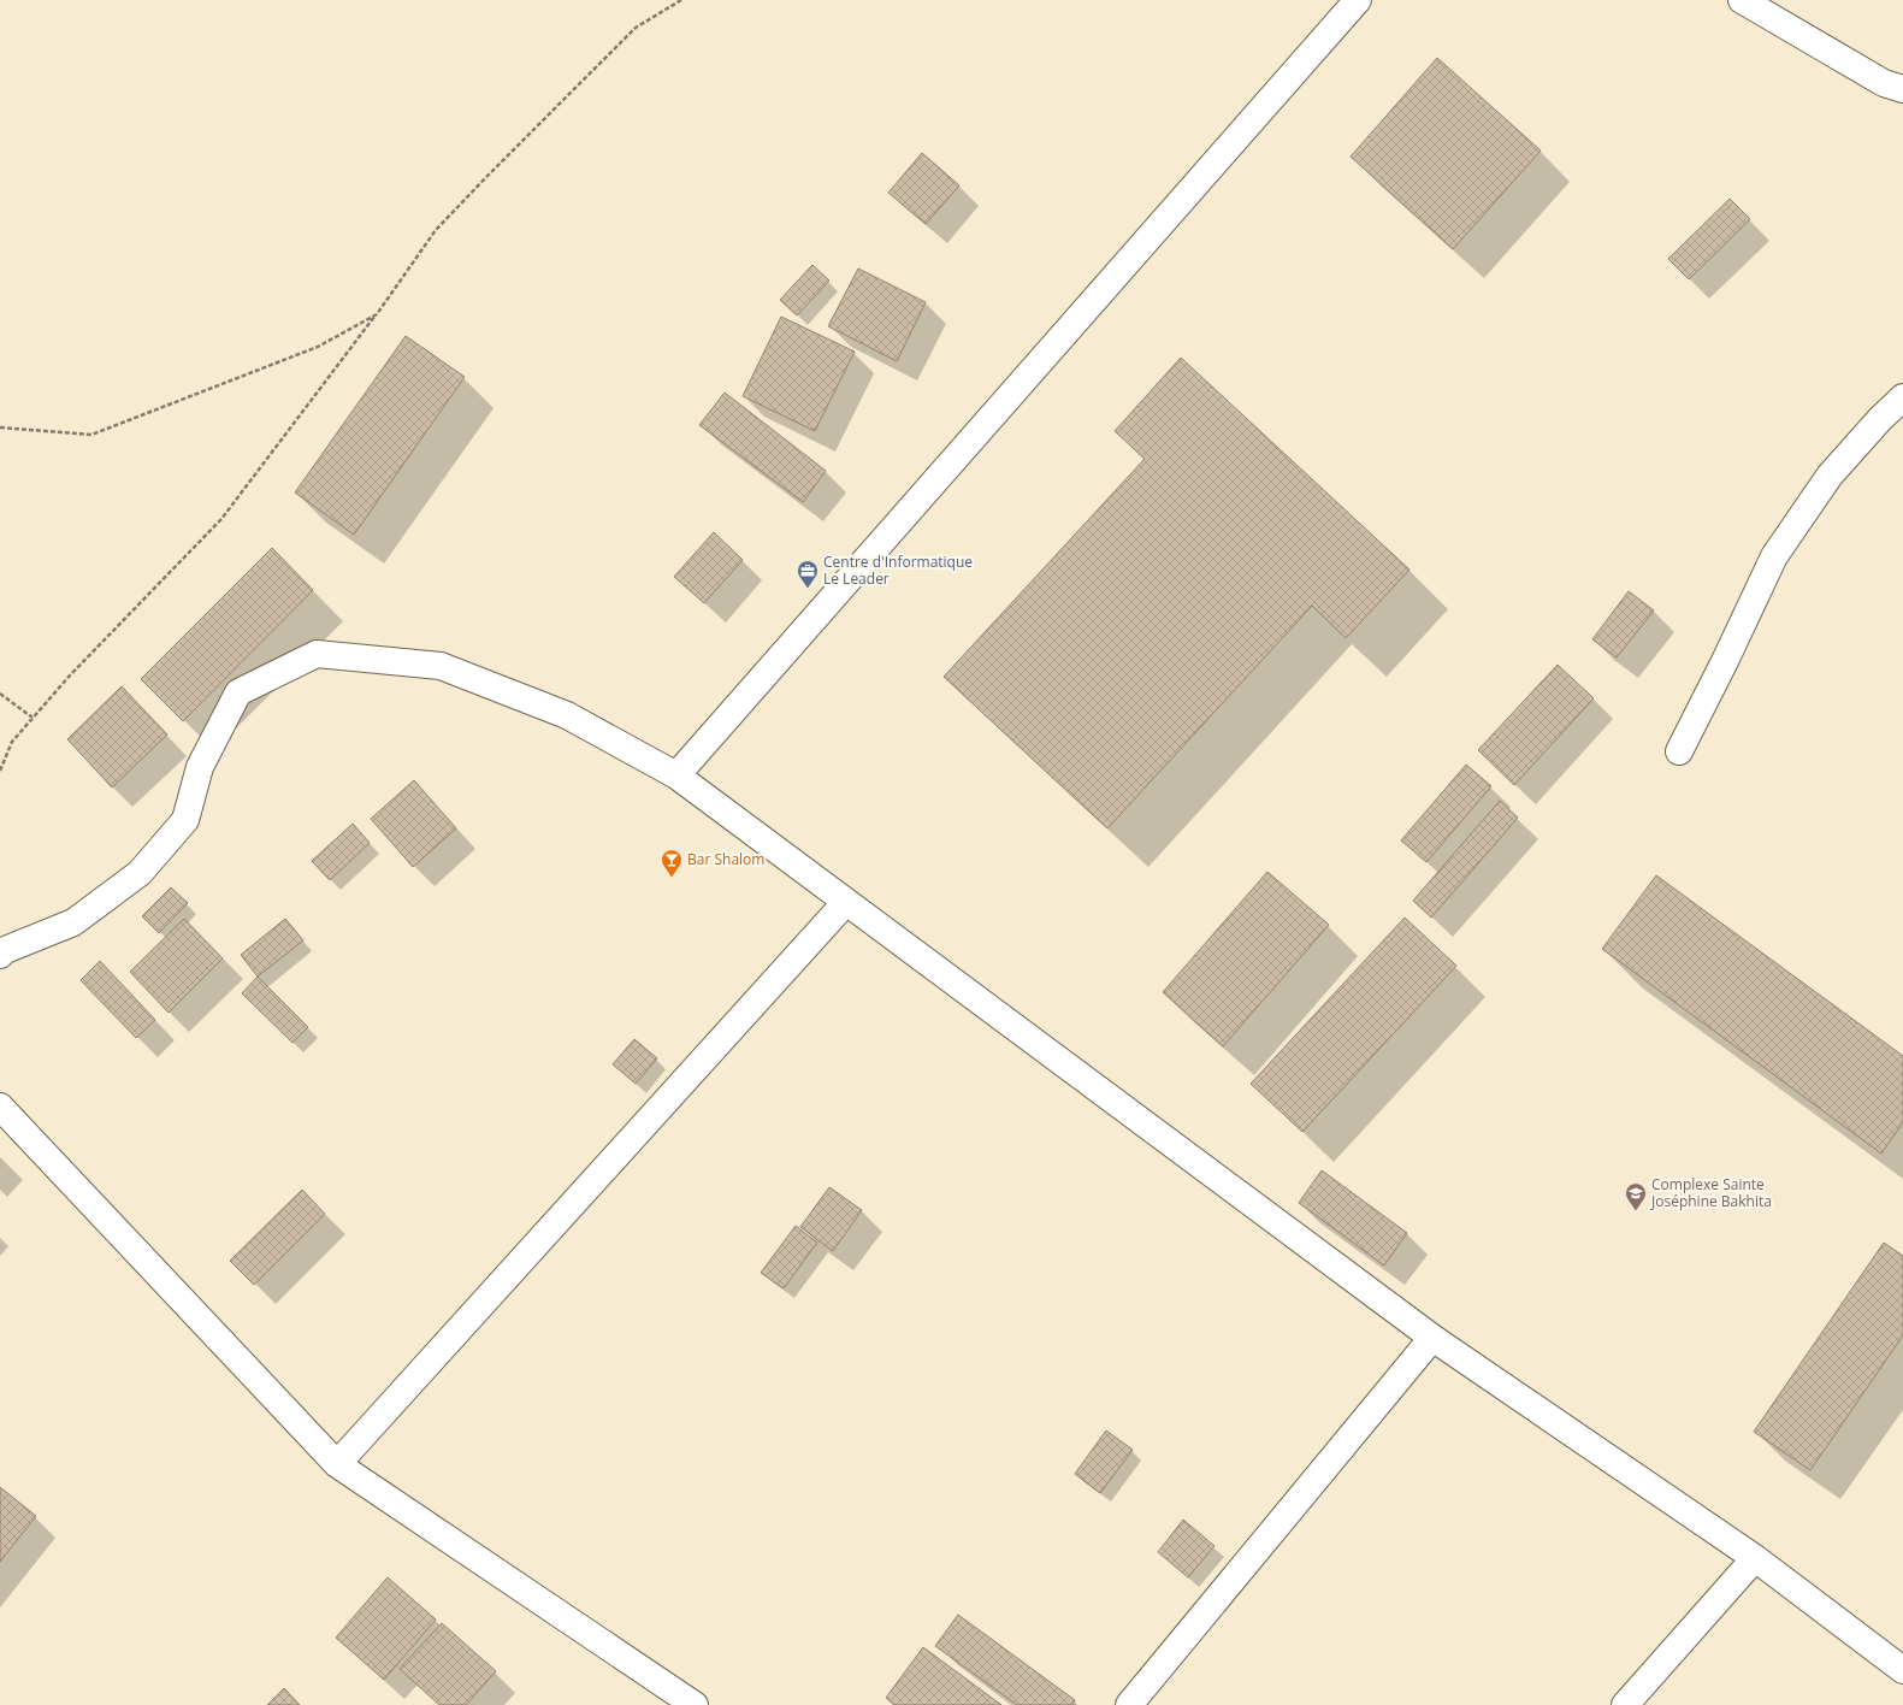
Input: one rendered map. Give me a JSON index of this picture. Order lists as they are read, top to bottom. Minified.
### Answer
{"places":{"office":["Centre d'Informatique Le Leader"],"bar":["Bar Shalom"],"school or university":["Complexe Sainte Joséphine Bakhita"]}}
